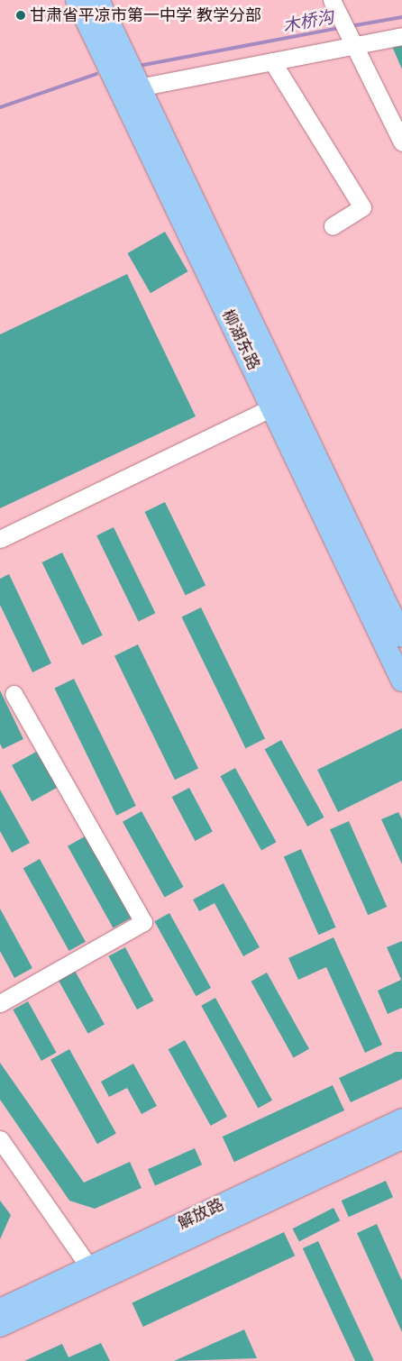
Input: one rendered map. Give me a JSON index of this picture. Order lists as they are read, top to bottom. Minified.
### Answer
{"streets":{"main road":["柳湖东路","解放路"]},"water":["木桥沟"],"places":["甘肃省平凉市第一中学 教学分部"]}
